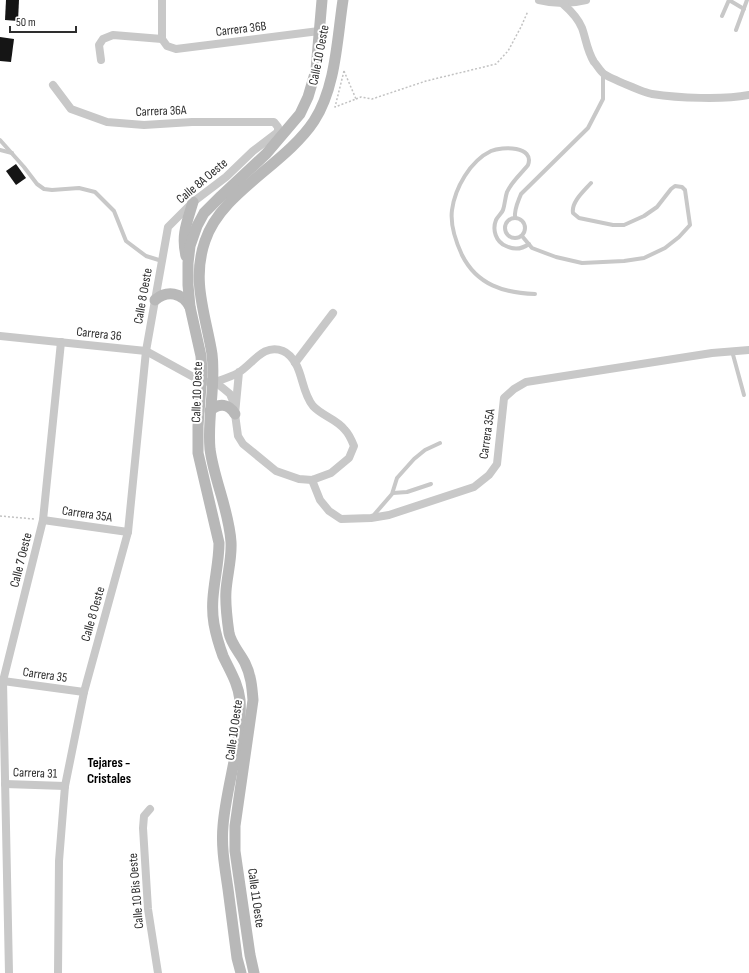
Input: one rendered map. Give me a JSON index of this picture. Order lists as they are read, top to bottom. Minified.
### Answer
{"streets":{"main road":["Calle 10 Oeste","Calle 11 Oeste"],"street":["Carrera 36B","Carrera 36A","Calle 8A Oeste","Calle 8 Oeste","Carrera 36","Carrera 35A","Calle 7 Oeste","Carrera 35","Carrera 31","Calle 10 Bis Oeste"]},"crossings":[["Carrera 36B","Calle 10 Oeste"],["Calle 10 Oeste","Carrera 36"],["Calle 10 Oeste","Calle 11 Oeste"],["Carrera 36A","Calle 8A Oeste"],["Calle 8A Oeste","Calle 8 Oeste"],["Calle 8 Oeste","Carrera 36"],["Calle 8 Oeste","Carrera 35A"],["Calle 8 Oeste","Carrera 35"],["Calle 8 Oeste","Carrera 31"],["Carrera 36","Calle 7 Oeste"],["Carrera 35A","Calle 7 Oeste"],["Calle 7 Oeste","Carrera 35"],["Calle 7 Oeste","Carrera 31"]],"districts":["Tejares - Cristales"],"scale_bar":"50 m"}
